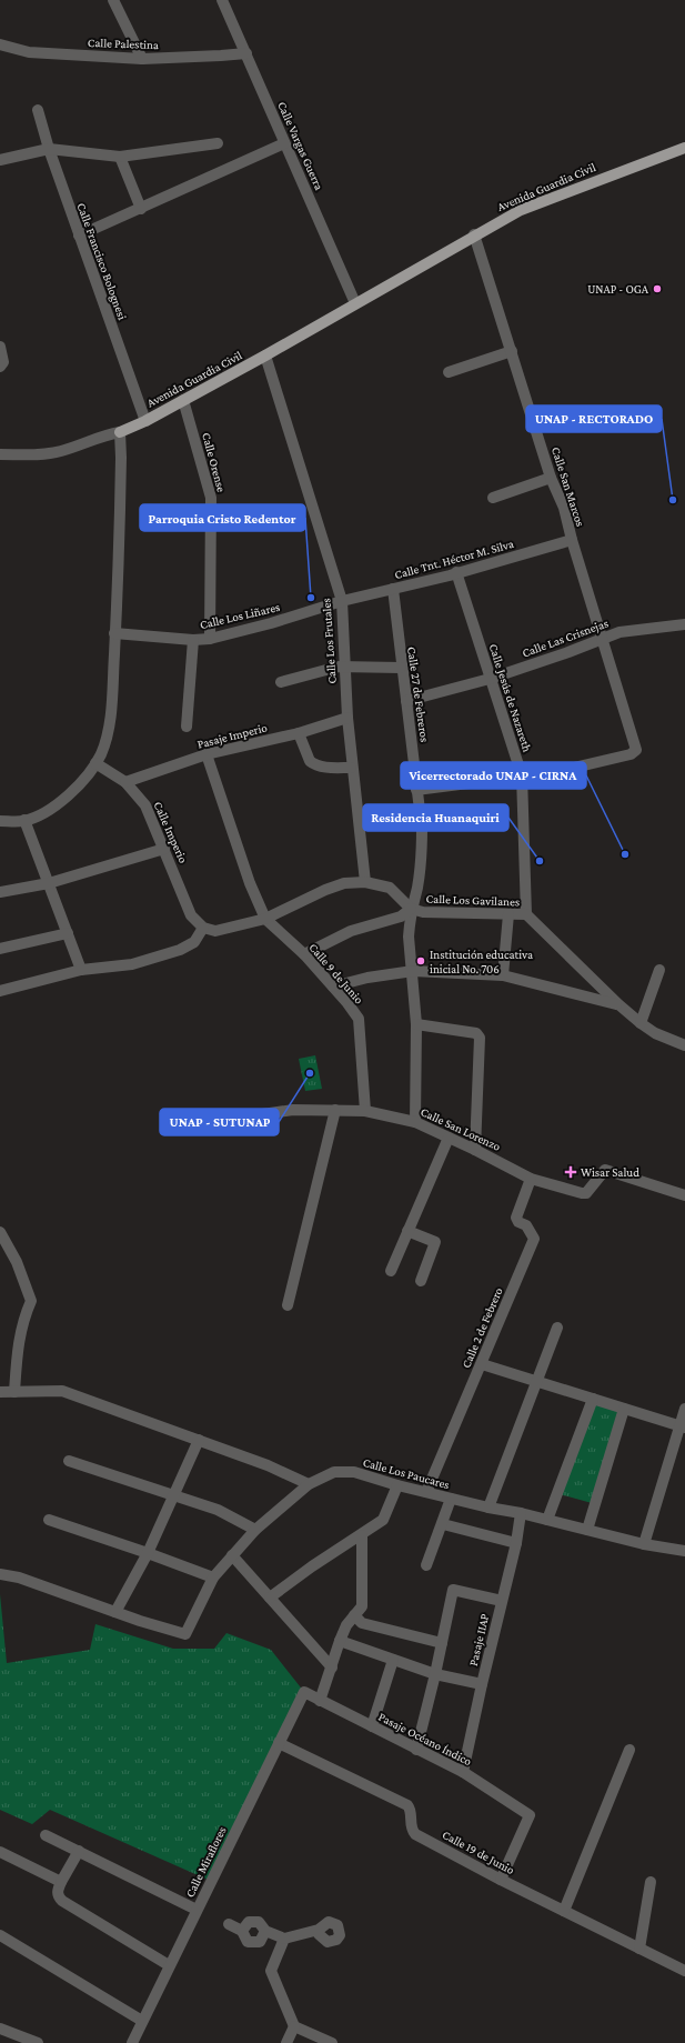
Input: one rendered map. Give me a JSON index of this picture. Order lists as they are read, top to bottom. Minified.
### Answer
{"streets":{"main road":["Avenida Guardia Civil"],"street":["Calle Palestina","Calle Vargas Guerra","Calle Francisco Bolognesi","Calle Orense","Calle San Marcos","Calle Tnt. Héctor M. Silva","Calle Los Liñares","Calle Las Crisnejas","Calle Los Frutales","Calle 27 de Febreros","Calle Jesús de Nazareth","Pasaje Imperio","Calle Imperio","Calle Los Gavilanes","Calle 9 de Junio","Calle San Lorenzo","Calle 2 de Febrero","Calle Los Paucares","Pasaje IIAP","Pasaje Océano Índico","Calle 19 de Junio","Calle Miraflores"]},"crossings":[["Calle Palestina","Calle Vargas Guerra"],["Calle Vargas Guerra","Avenida Guardia Civil"],["Avenida Guardia Civil","Calle Francisco Bolognesi"],["Avenida Guardia Civil","Calle Orense"],["Avenida Guardia Civil","Calle San Marcos"],["Avenida Guardia Civil","Calle Los Frutales"],["Calle Orense","Calle Los Liñares"],["Calle San Marcos","Calle Tnt. Héctor M. Silva"],["Calle San Marcos","Calle Las Crisnejas"],["Calle San Marcos","Calle Jesús de Nazareth"],["Calle Tnt. Héctor M. Silva","Calle Los Liñares"],["Calle Tnt. Héctor M. Silva","Calle Los Frutales"],["Calle Tnt. Héctor M. Silva","Calle 27 de Febreros"],["Calle Tnt. Héctor M. Silva","Calle Jesús de Nazareth"],["Calle Los Liñares","Calle Los Frutales"],["Calle Las Crisnejas","Calle 27 de Febreros"],["Calle Las Crisnejas","Calle Jesús de Nazareth"],["Calle Los Frutales","Pasaje Imperio"],["Calle Los Frutales","Calle Los Gavilanes"],["Calle 27 de Febreros","Calle Los Gavilanes"],["Calle 27 de Febreros","Calle San Lorenzo"],["Calle Jesús de Nazareth","Calle Los Gavilanes"],["Pasaje Imperio","Calle Imperio"],["Calle Imperio","Calle Los Gavilanes"],["Calle Los Gavilanes","Calle 9 de Junio"],["Calle 9 de Junio","Calle San Lorenzo"],["Calle San Lorenzo","Calle 2 de Febrero"],["Calle 2 de Febrero","Calle Los Paucares"],["Calle Los Paucares","Pasaje IIAP"],["Pasaje IIAP","Pasaje Océano Índico"],["Pasaje Océano Índico","Calle 19 de Junio"],["Pasaje Océano Índico","Calle Miraflores"],["Calle 19 de Junio","Calle Miraflores"]],"places":{"other":["UNAP - OGA","UNAP - RECTORADO","Parroquia Cristo Redentor","Vicerrectorado UNAP - CIRNA","Residencia Huanaquiri","Institución educativa inicial No. 706","UNAP - SUTUNAP"],"health":["Wisar Salud"]}}
